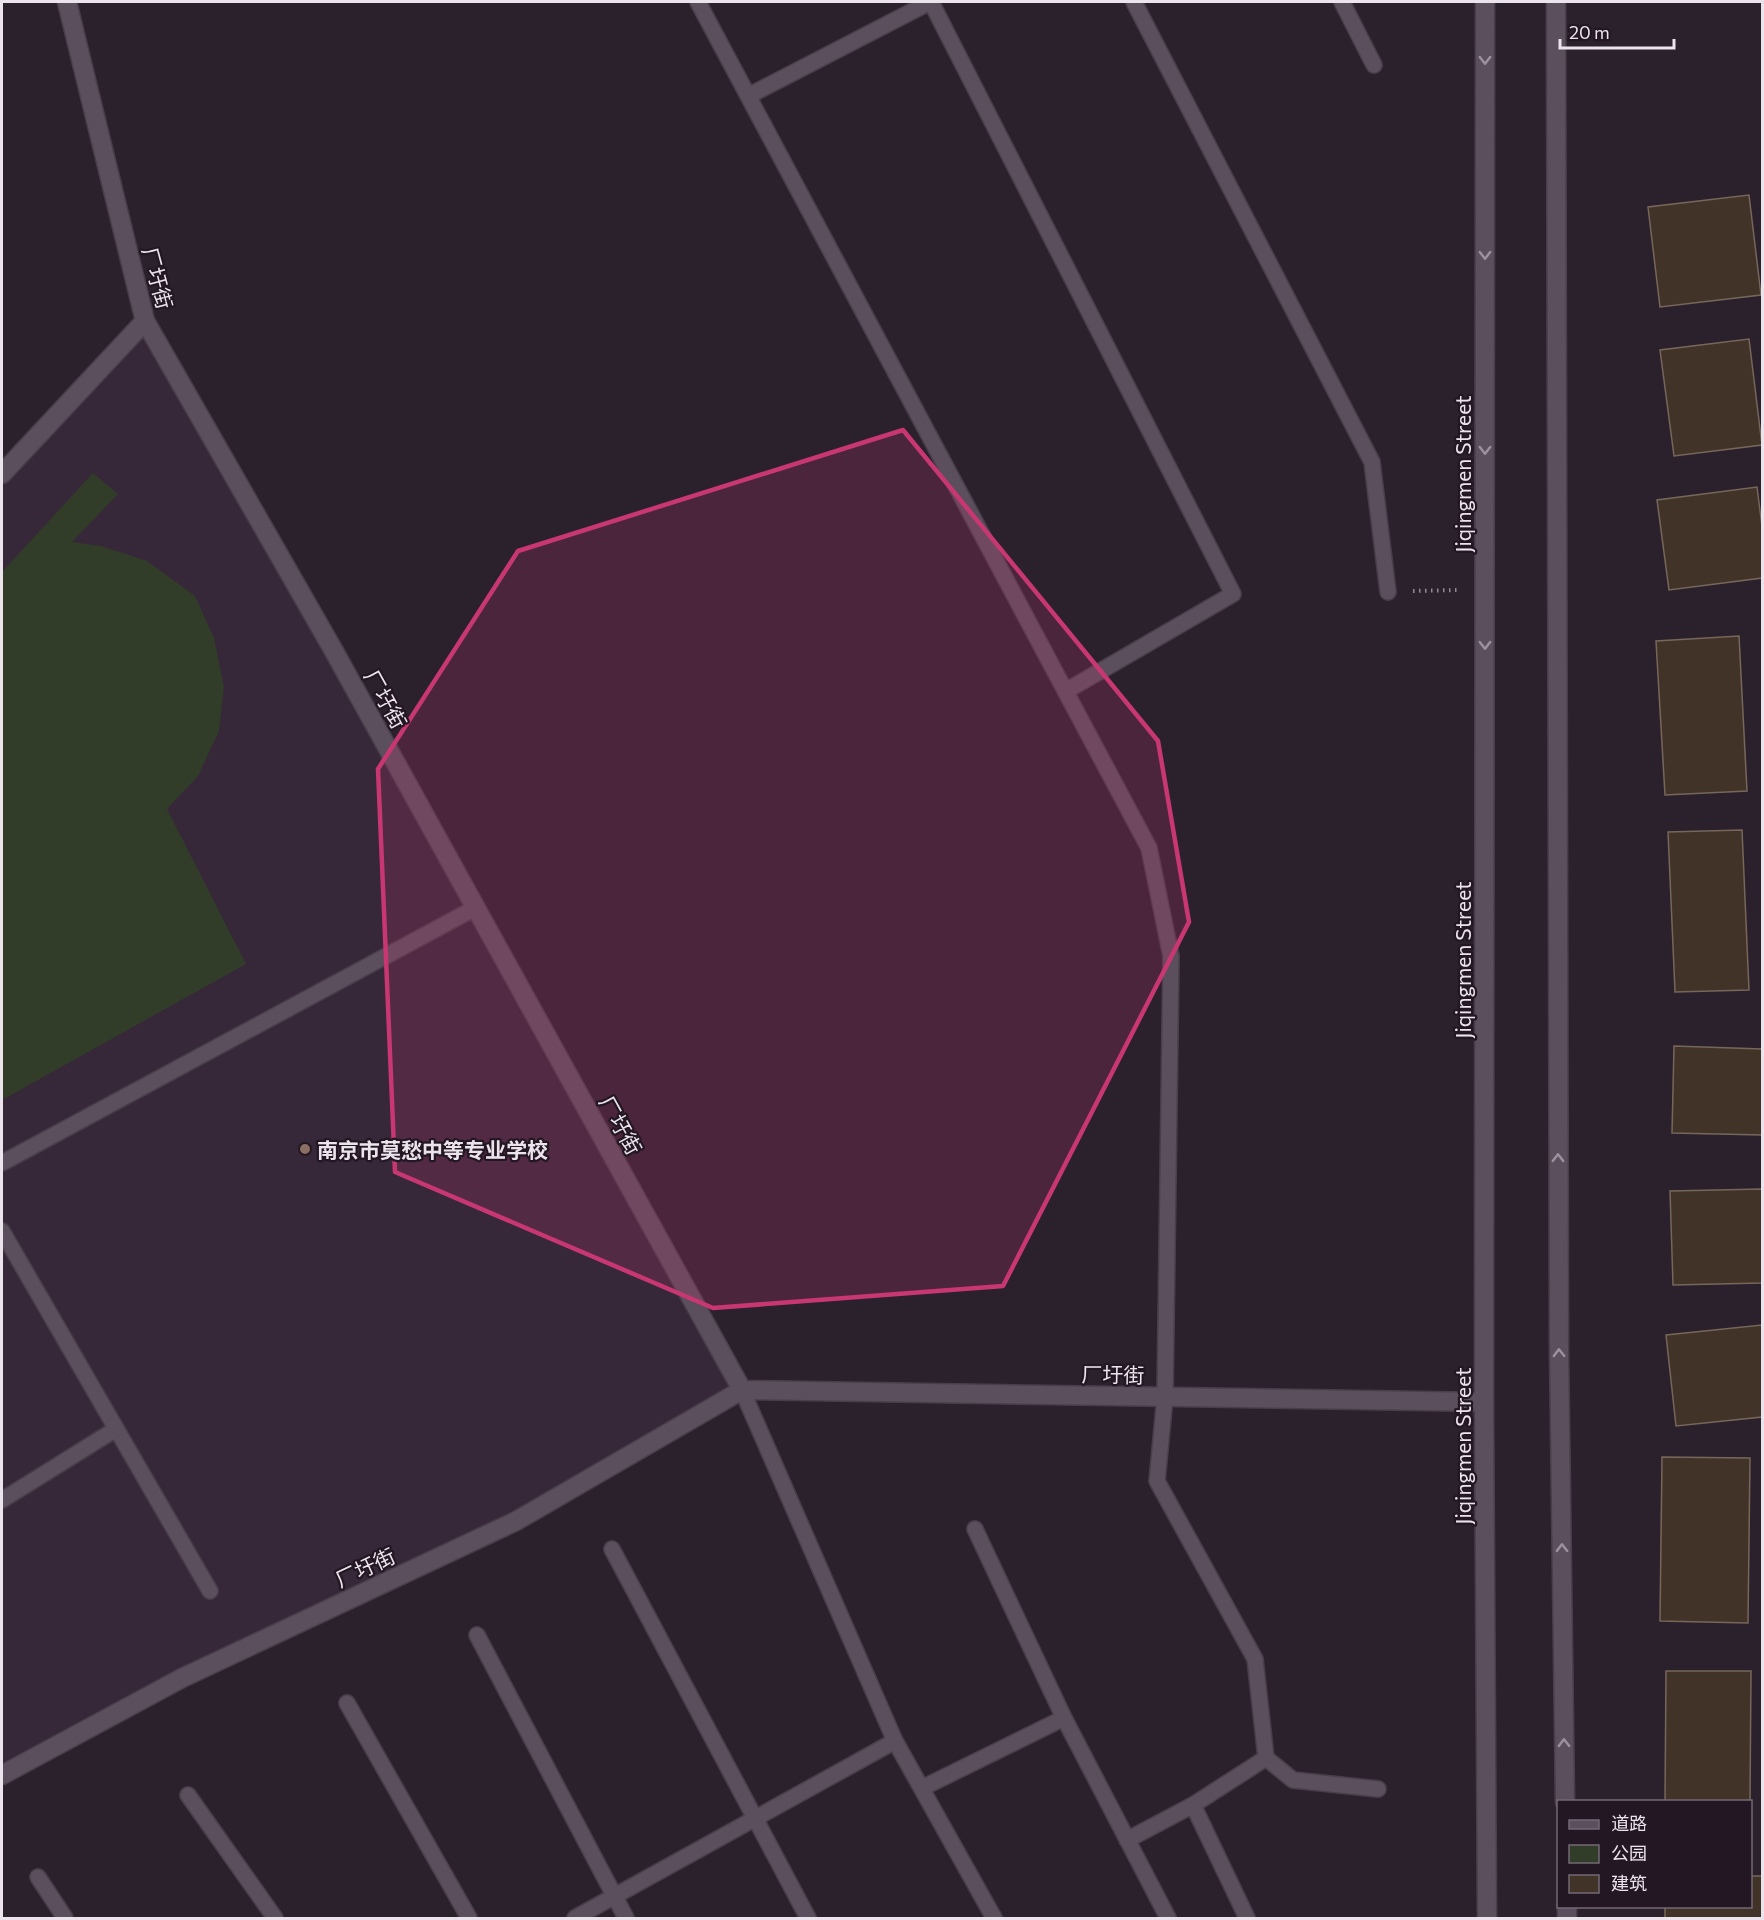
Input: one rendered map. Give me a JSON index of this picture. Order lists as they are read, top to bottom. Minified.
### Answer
{"streets":{"main road":["厂圩街","Jiqingmen Street"]},"crossings":[["厂圩街","Jiqingmen Street"]],"places":["南京市莫愁中等专业学校"],"legend":["道路","公园","建筑"],"scale_bar":"20 m"}
